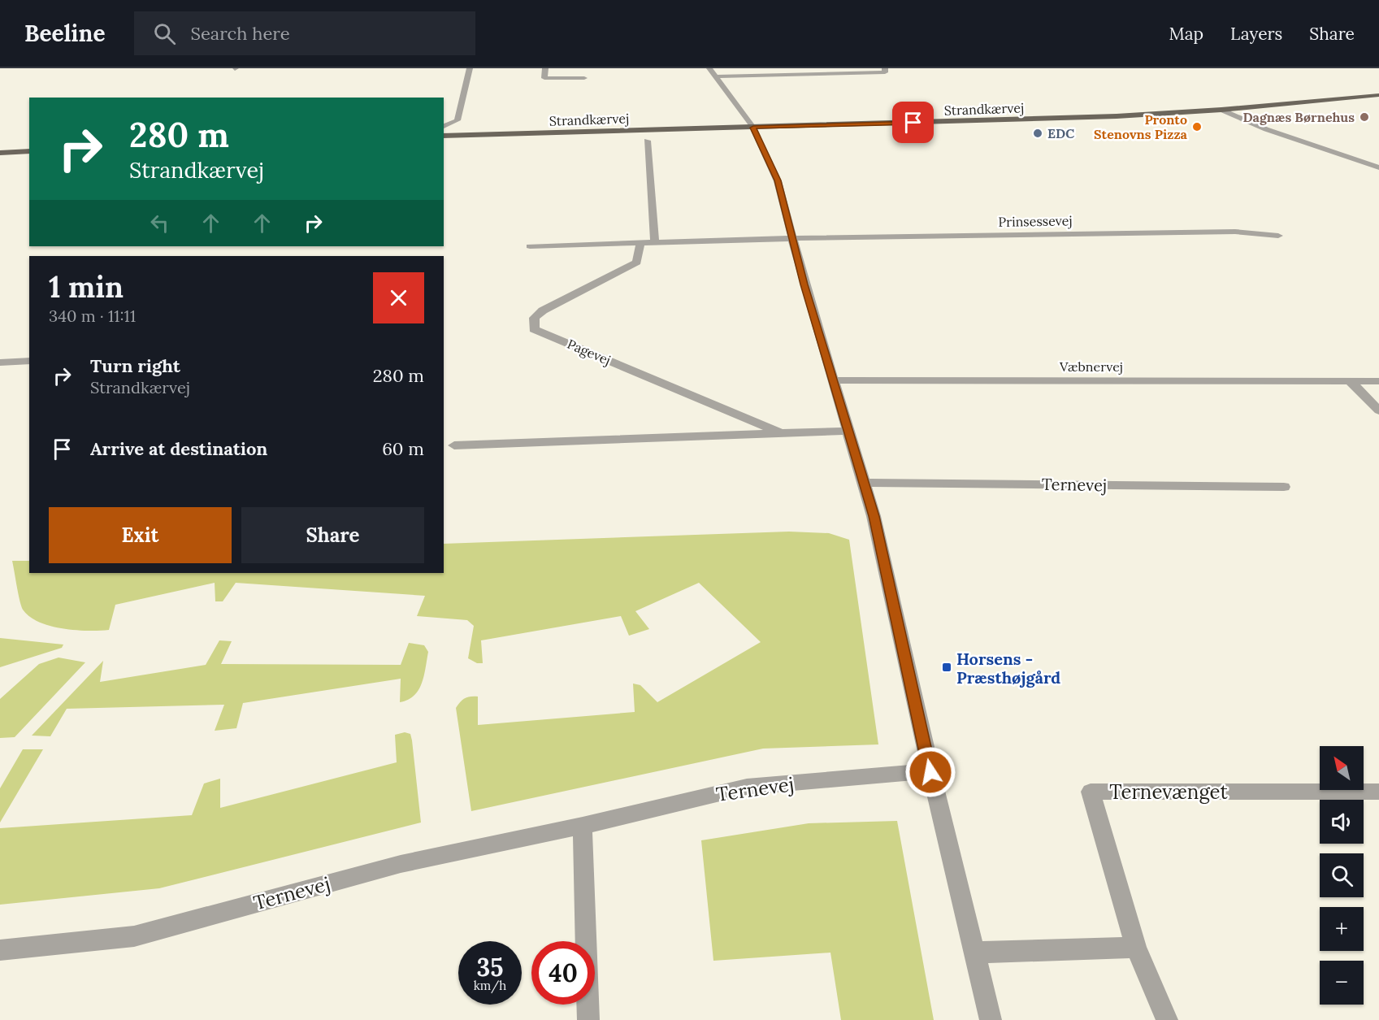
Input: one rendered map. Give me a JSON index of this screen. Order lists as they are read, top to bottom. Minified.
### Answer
{"streets":{"main road":["Strandkærvej"],"street":["Prinsessevej","Pagevej","Væbnervej","Ternevej","Ternevænget"]},"places":{"other":["Dagnæs Børnehus","Pronto Stenovns Pizza","EDC"],"transit":["Horsens - Præsthøjgård"]},"north":"top left","page":{"header":"Beeline","search":"Search here","nav":["Map","Layers","Share"],"turn":["280 m","Strandkærvej"],"heading":["1 min","340 m · 11:11"],"list":[{"name":"Turn right","note":"Strandkærvej","value":"280 m"},{"name":"Arrive at destination","value":"60 m"}],"buttons":["Exit","Share"],"map_buttons":["+","−"],"speed":"35 km/h","limit":"40"}}
